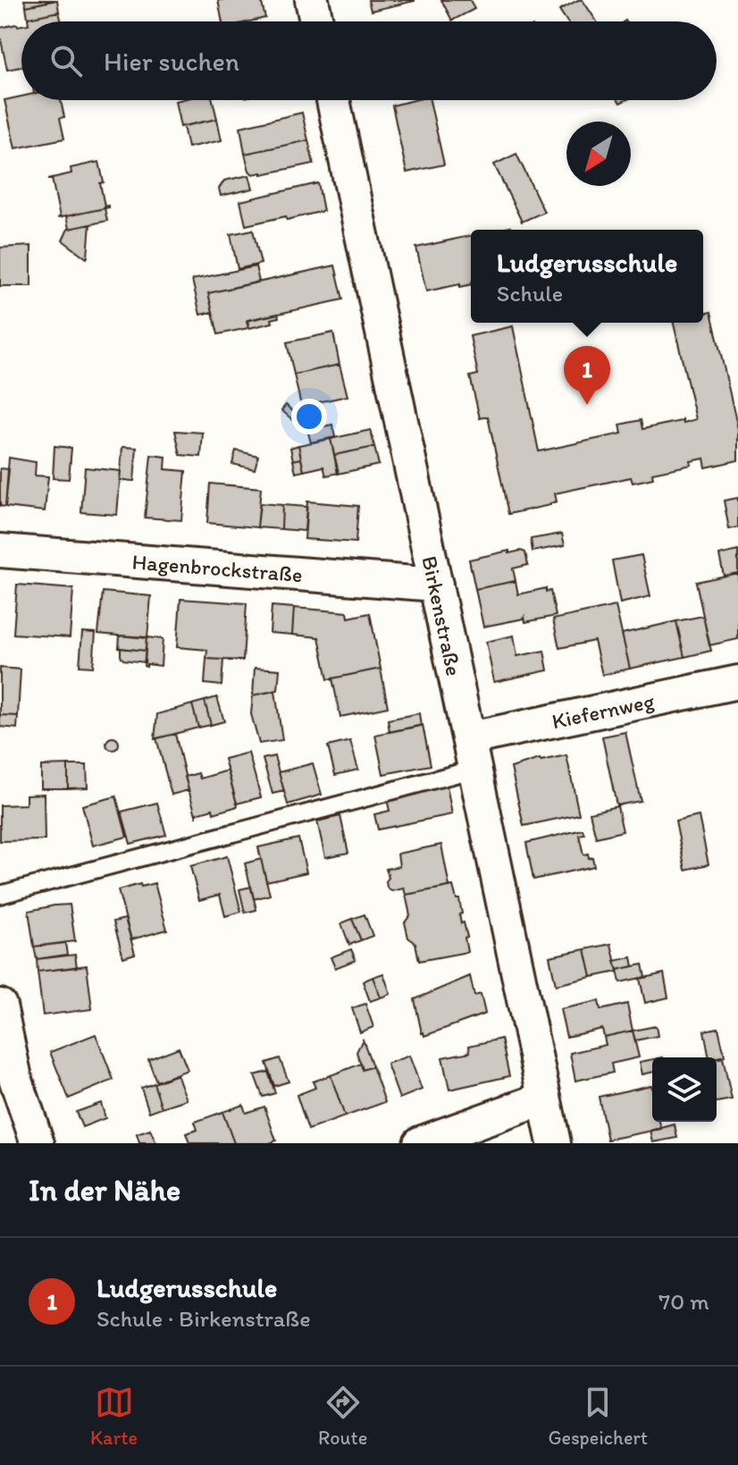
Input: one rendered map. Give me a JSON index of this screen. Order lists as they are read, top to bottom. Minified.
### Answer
{"streets":{"street":["Hagenbrockstraße","Birkenstraße","Kiefernweg"]},"crossings":[["Hagenbrockstraße","Birkenstraße"],["Birkenstraße","Kiefernweg"]],"north":"bottom left","page":{"search":"Hier suchen","popup":["Ludgerusschule","Schule"],"pins":"1","heading":"In der Nähe","list":[{"mark":"1","name":"Ludgerusschule","note":"Schule · Birkenstraße","value":"70 m"}],"nav":["Karte","Route","Gespeichert"]}}
